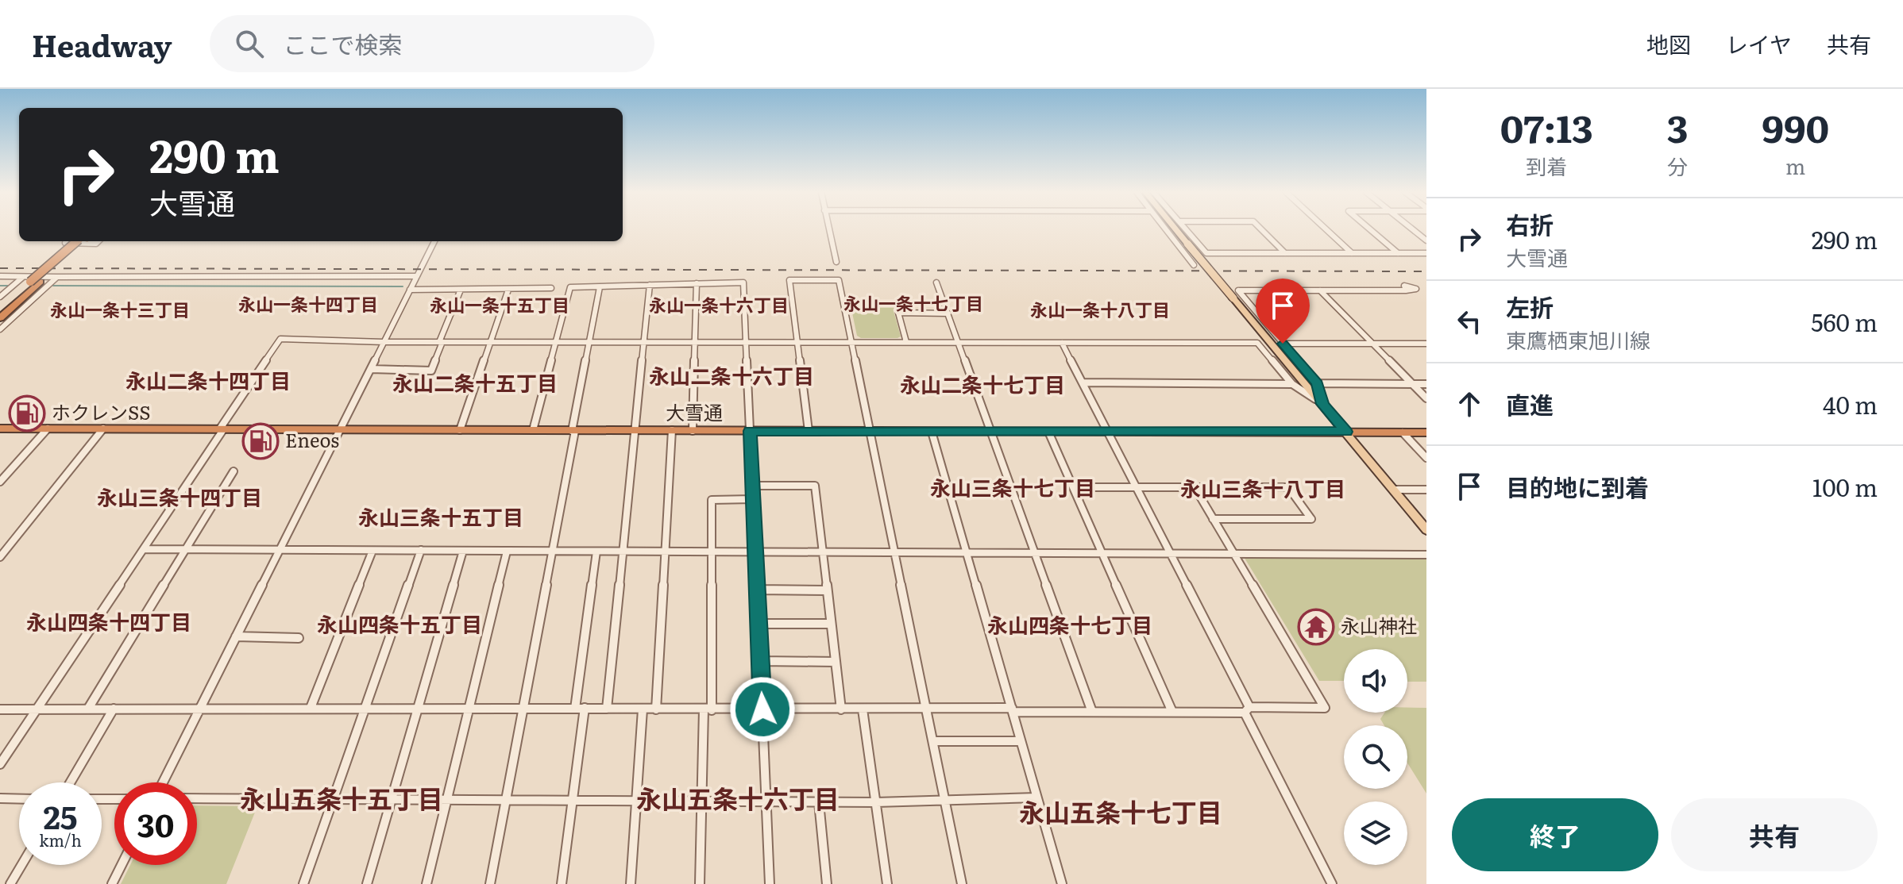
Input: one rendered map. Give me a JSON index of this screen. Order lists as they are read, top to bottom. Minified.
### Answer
{"streets":{"highway":["大雪通"]},"districts":["永山一条十七丁目","永山一条十四丁目","永山一条十五丁目","永山一条十六丁目","永山一条十三丁目","永山一条十八丁目","永山二条十六丁目","永山二条十四丁目","永山二条十五丁目","永山二条十七丁目","永山三条十七丁目","永山三条十八丁目","永山三条十四丁目","永山三条十五丁目","永山四条十四丁目","永山四条十五丁目","永山四条十七丁目","永山五条十五丁目","永山五条十六丁目","永山五条十七丁目"],"places":{"fuel station":["ホクレンSS","Eneos"],"temple":["永山神社"]},"page":{"header":"Headway","search":"ここで検索","nav":["地図","レイヤ","共有"],"eta":["07:13","到着","3","分","990","m"],"turn":["290 m","大雪通"],"list":[{"name":"右折","note":"大雪通","value":"290 m"},{"name":"左折","note":"東鷹栖東旭川線","value":"560 m"},{"name":"直進","value":"40 m"},{"name":"目的地に到着","value":"100 m"}],"speed":"25 km/h","limit":"30","buttons":["終了","共有"]}}
